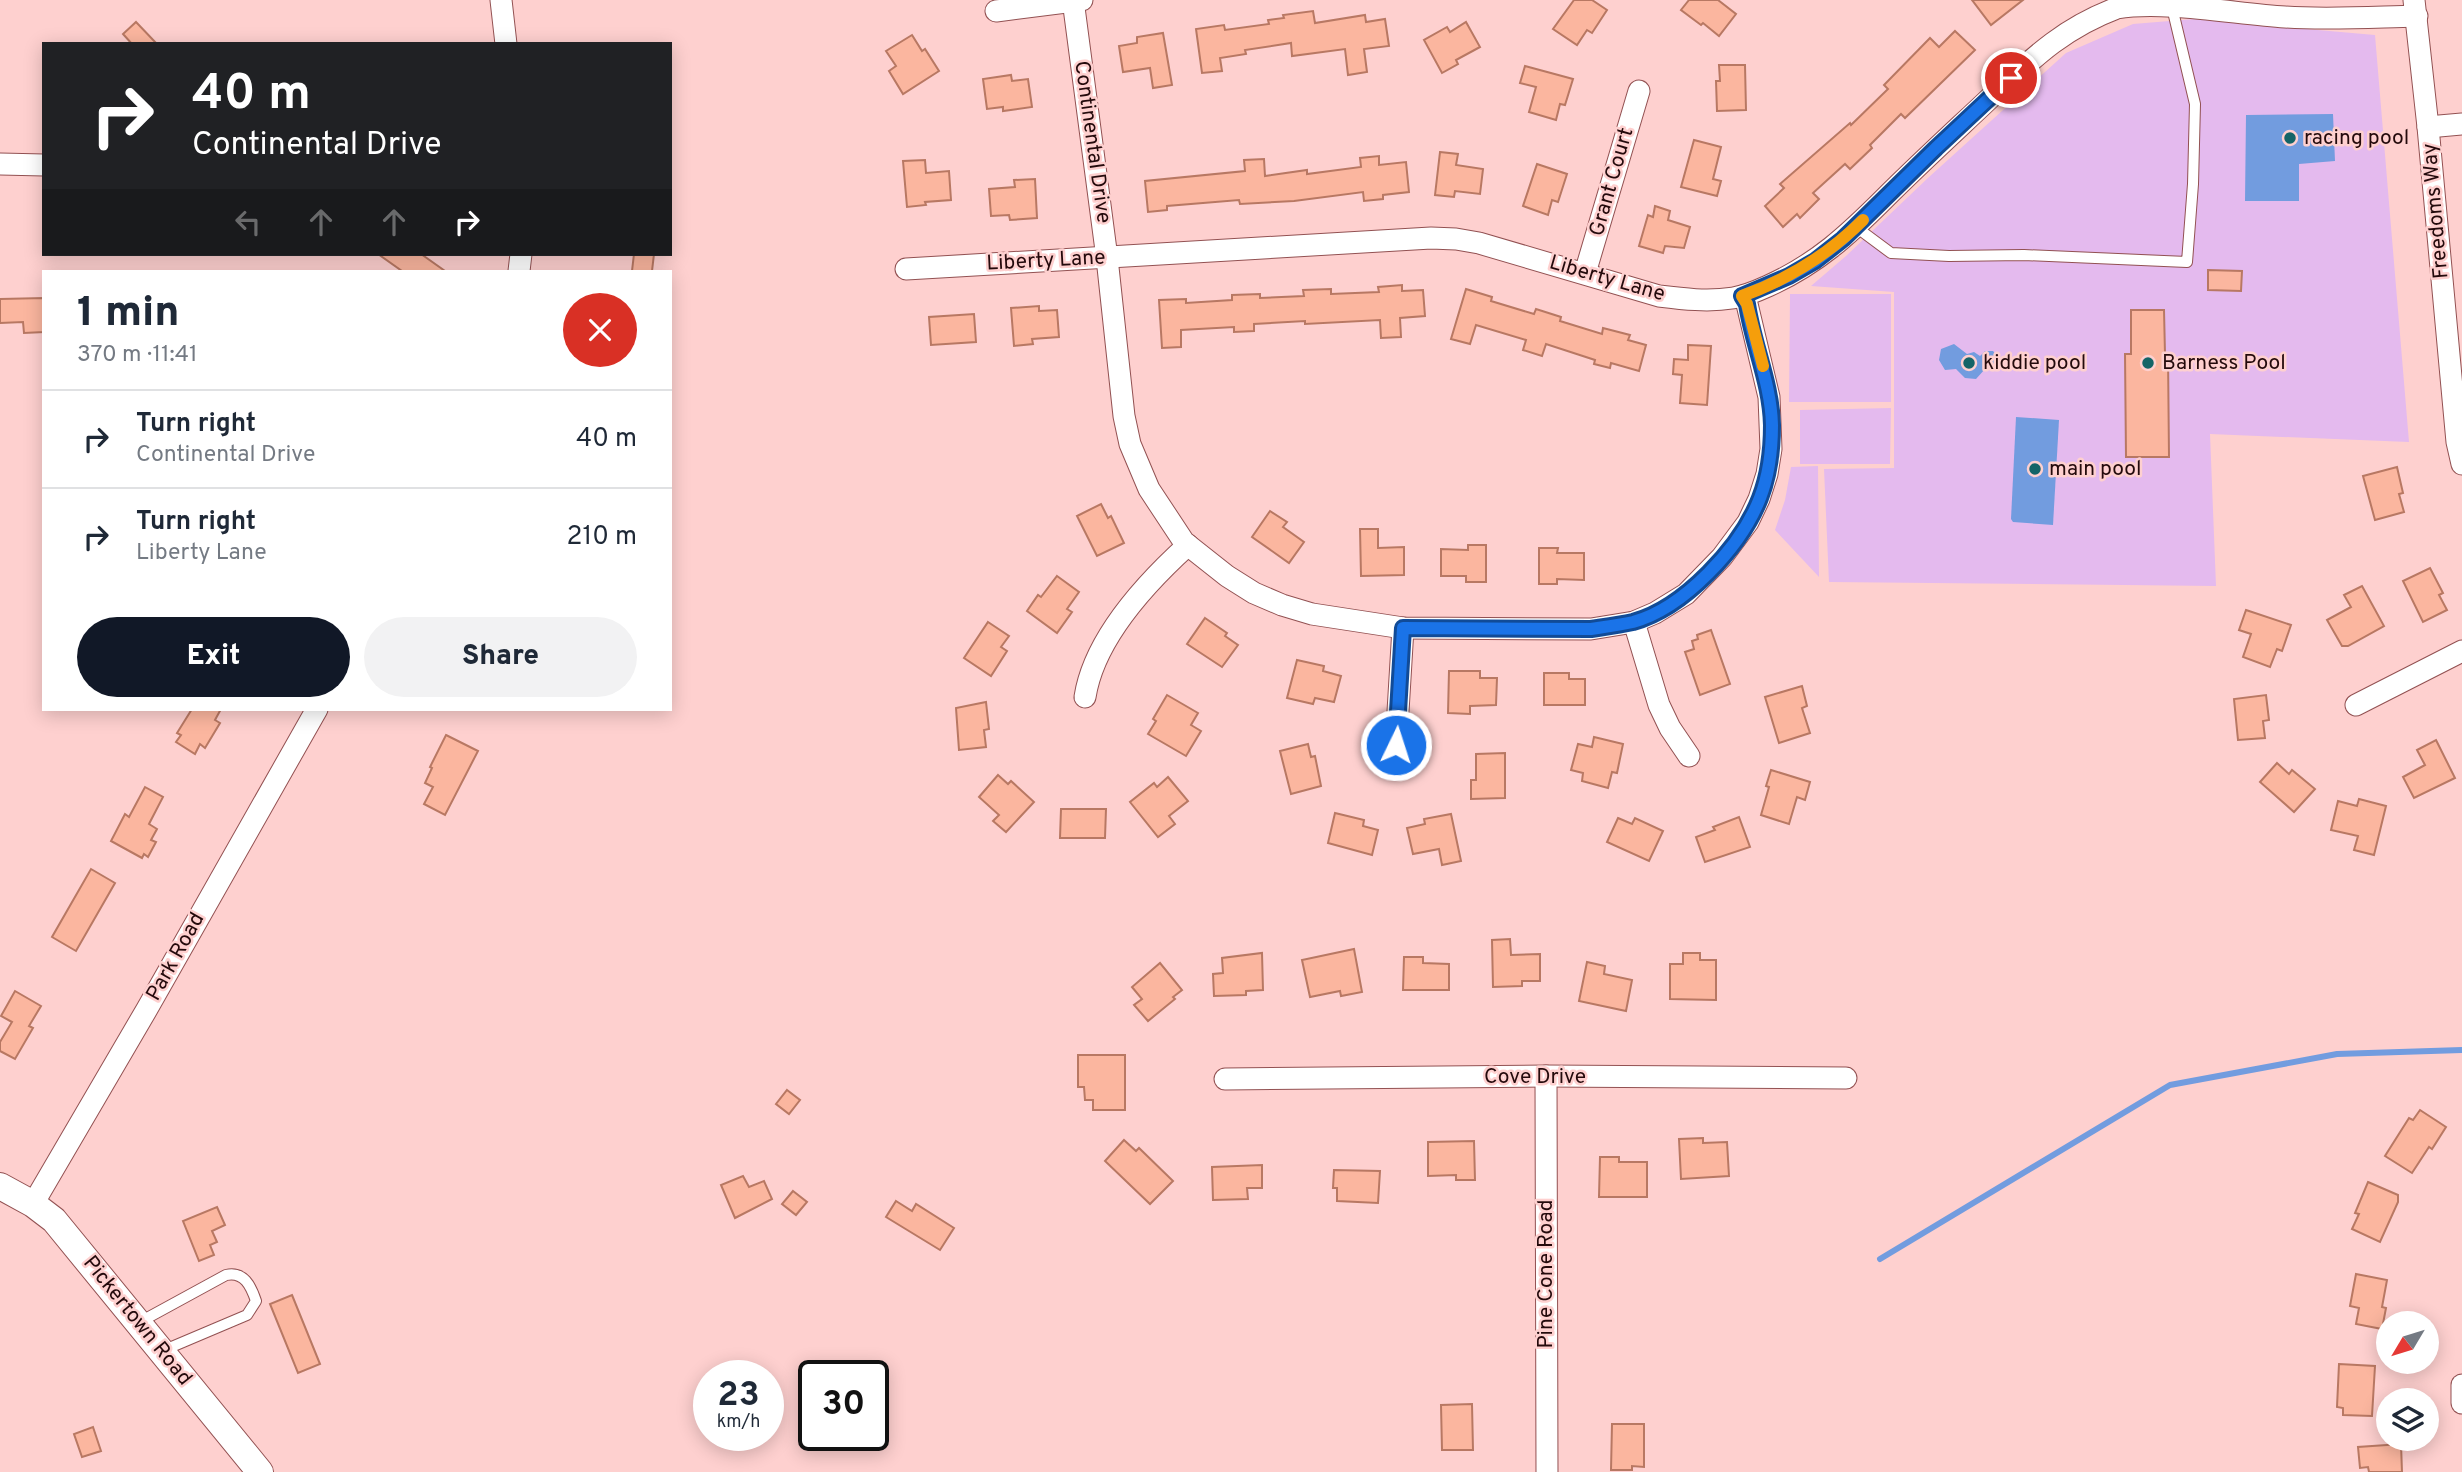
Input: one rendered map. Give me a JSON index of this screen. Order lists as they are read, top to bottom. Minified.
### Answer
{"streets":{"street":["Continental Drive","Grant Court","Freedoms Way","Liberty Lane","Park Road","Cove Drive","Pine Cone Road","Pickertown Road"]},"crossings":[["Continental Drive","Liberty Lane"],["Grant Court","Liberty Lane"],["Freedoms Way","Liberty Lane"],["Park Road","Pickertown Road"],["Cove Drive","Pine Cone Road"]],"places":["racing pool","kiddie pool","Barness Pool","main pool"],"north":"bottom left","page":{"turn":["40 m","Continental Drive"],"heading":["1 min","370 m · 11:41"],"list":[{"name":"Turn right","note":"Continental Drive","value":"40 m"},{"name":"Turn right","note":"Liberty Lane","value":"210 m"}],"buttons":["Exit","Share"],"speed":"23 km/h","limit":"30"}}
